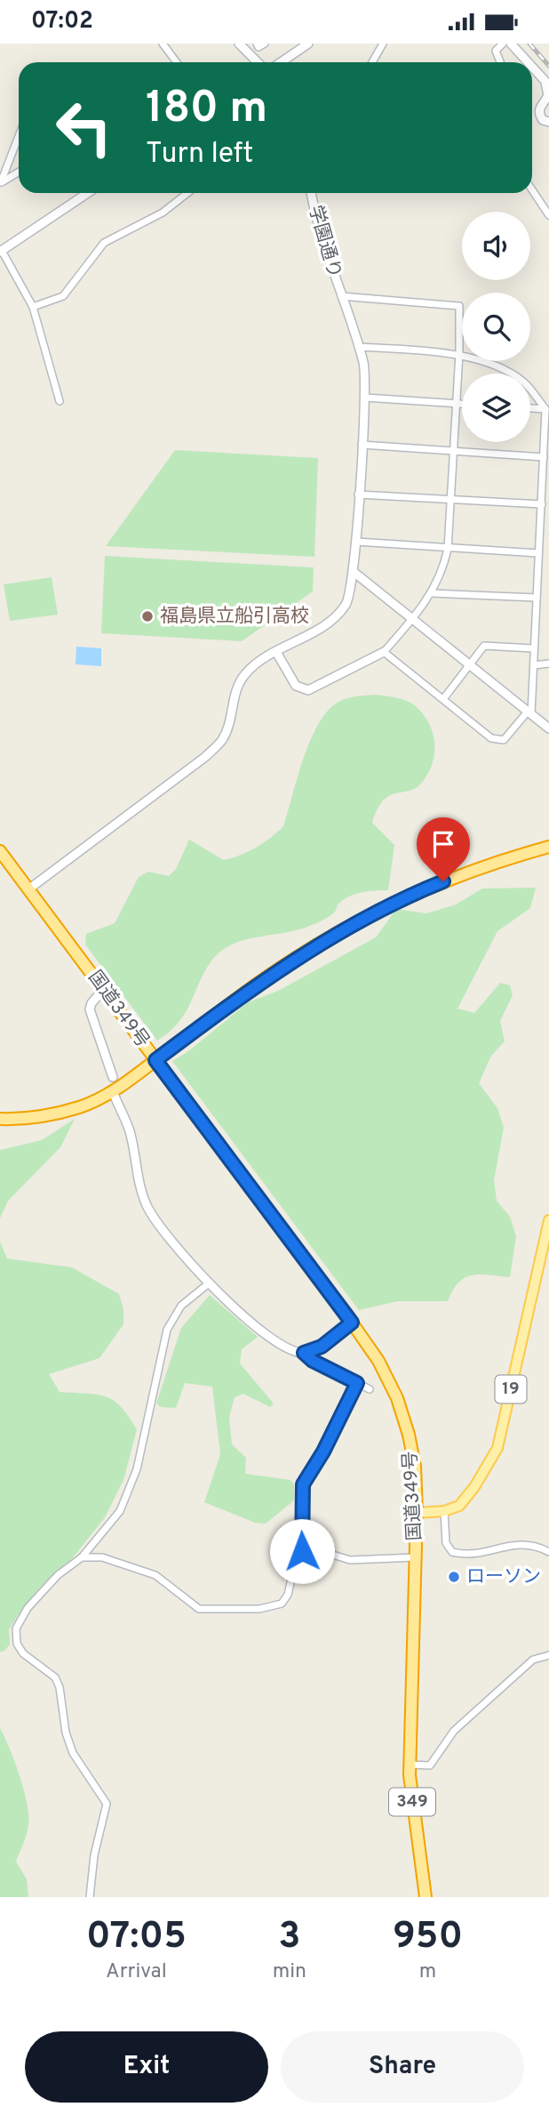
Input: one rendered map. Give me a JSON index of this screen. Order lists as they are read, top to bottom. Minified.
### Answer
{"streets":{"highway":["国道349号","349"],"main road":["19"],"street":["学園通り"]},"crossings":[["学園通り","国道349号"]],"places":["福島県立船引高校","ローソン"],"page":{"status":"07:02","turn":["180 m","Turn left"],"eta":["07:05","Arrival","3","min","950","m"],"buttons":["Exit","Share"]}}
